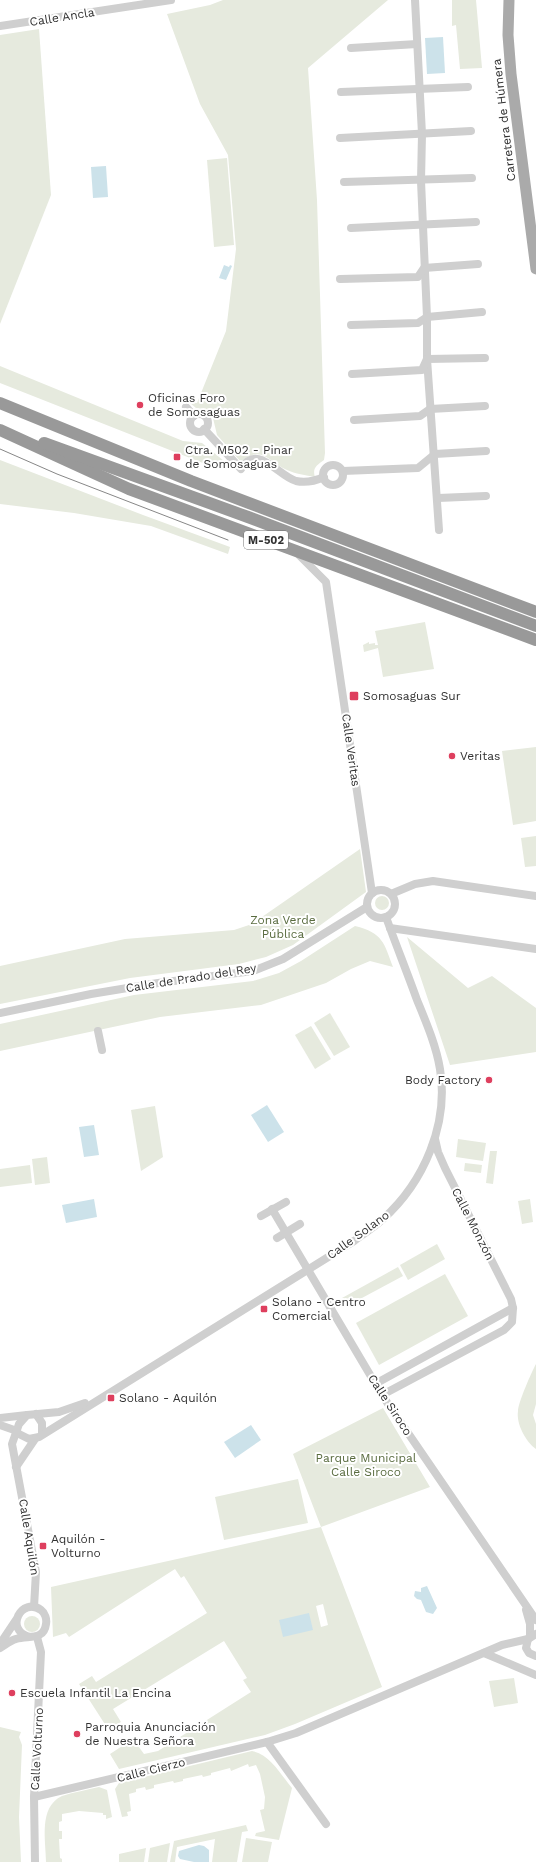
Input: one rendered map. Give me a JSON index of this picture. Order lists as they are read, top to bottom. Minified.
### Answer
{"streets":{"highway":["M-502"],"main road":["Carretera de Húmera"],"street":["Calle Ancla","Calle Veritas","Calle de Prado del Rey","Calle Monzón","Calle Solano","Calle Siroco","Calle Aquilón","Calle Volturno","Calle Cierzo"]},"crossings":[["M-502","Calle Veritas"],["Calle Veritas","Calle de Prado del Rey"],["Calle Veritas","Calle Solano"],["Calle de Prado del Rey","Calle Solano"],["Calle Monzón","Calle Solano"],["Calle Solano","Calle Siroco"],["Calle Solano","Calle Aquilón"],["Calle Siroco","Calle Cierzo"],["Calle Aquilón","Calle Volturno"],["Calle Volturno","Calle Cierzo"]],"parks":["Zona Verde Pública","Parque Municipal Calle Siroco"],"places":{"other":["Oficinas Foro de Somosaguas","Veritas","Body Factory","Escuela Infantil La Encina","Parroquia Anunciación de Nuestra Señora"],"transit":["Ctra. M502 - Pinar de Somosaguas","Somosaguas Sur","Solano - Centro Comercial","Solano - Aquilón","Aquilón - Volturno"]}}
